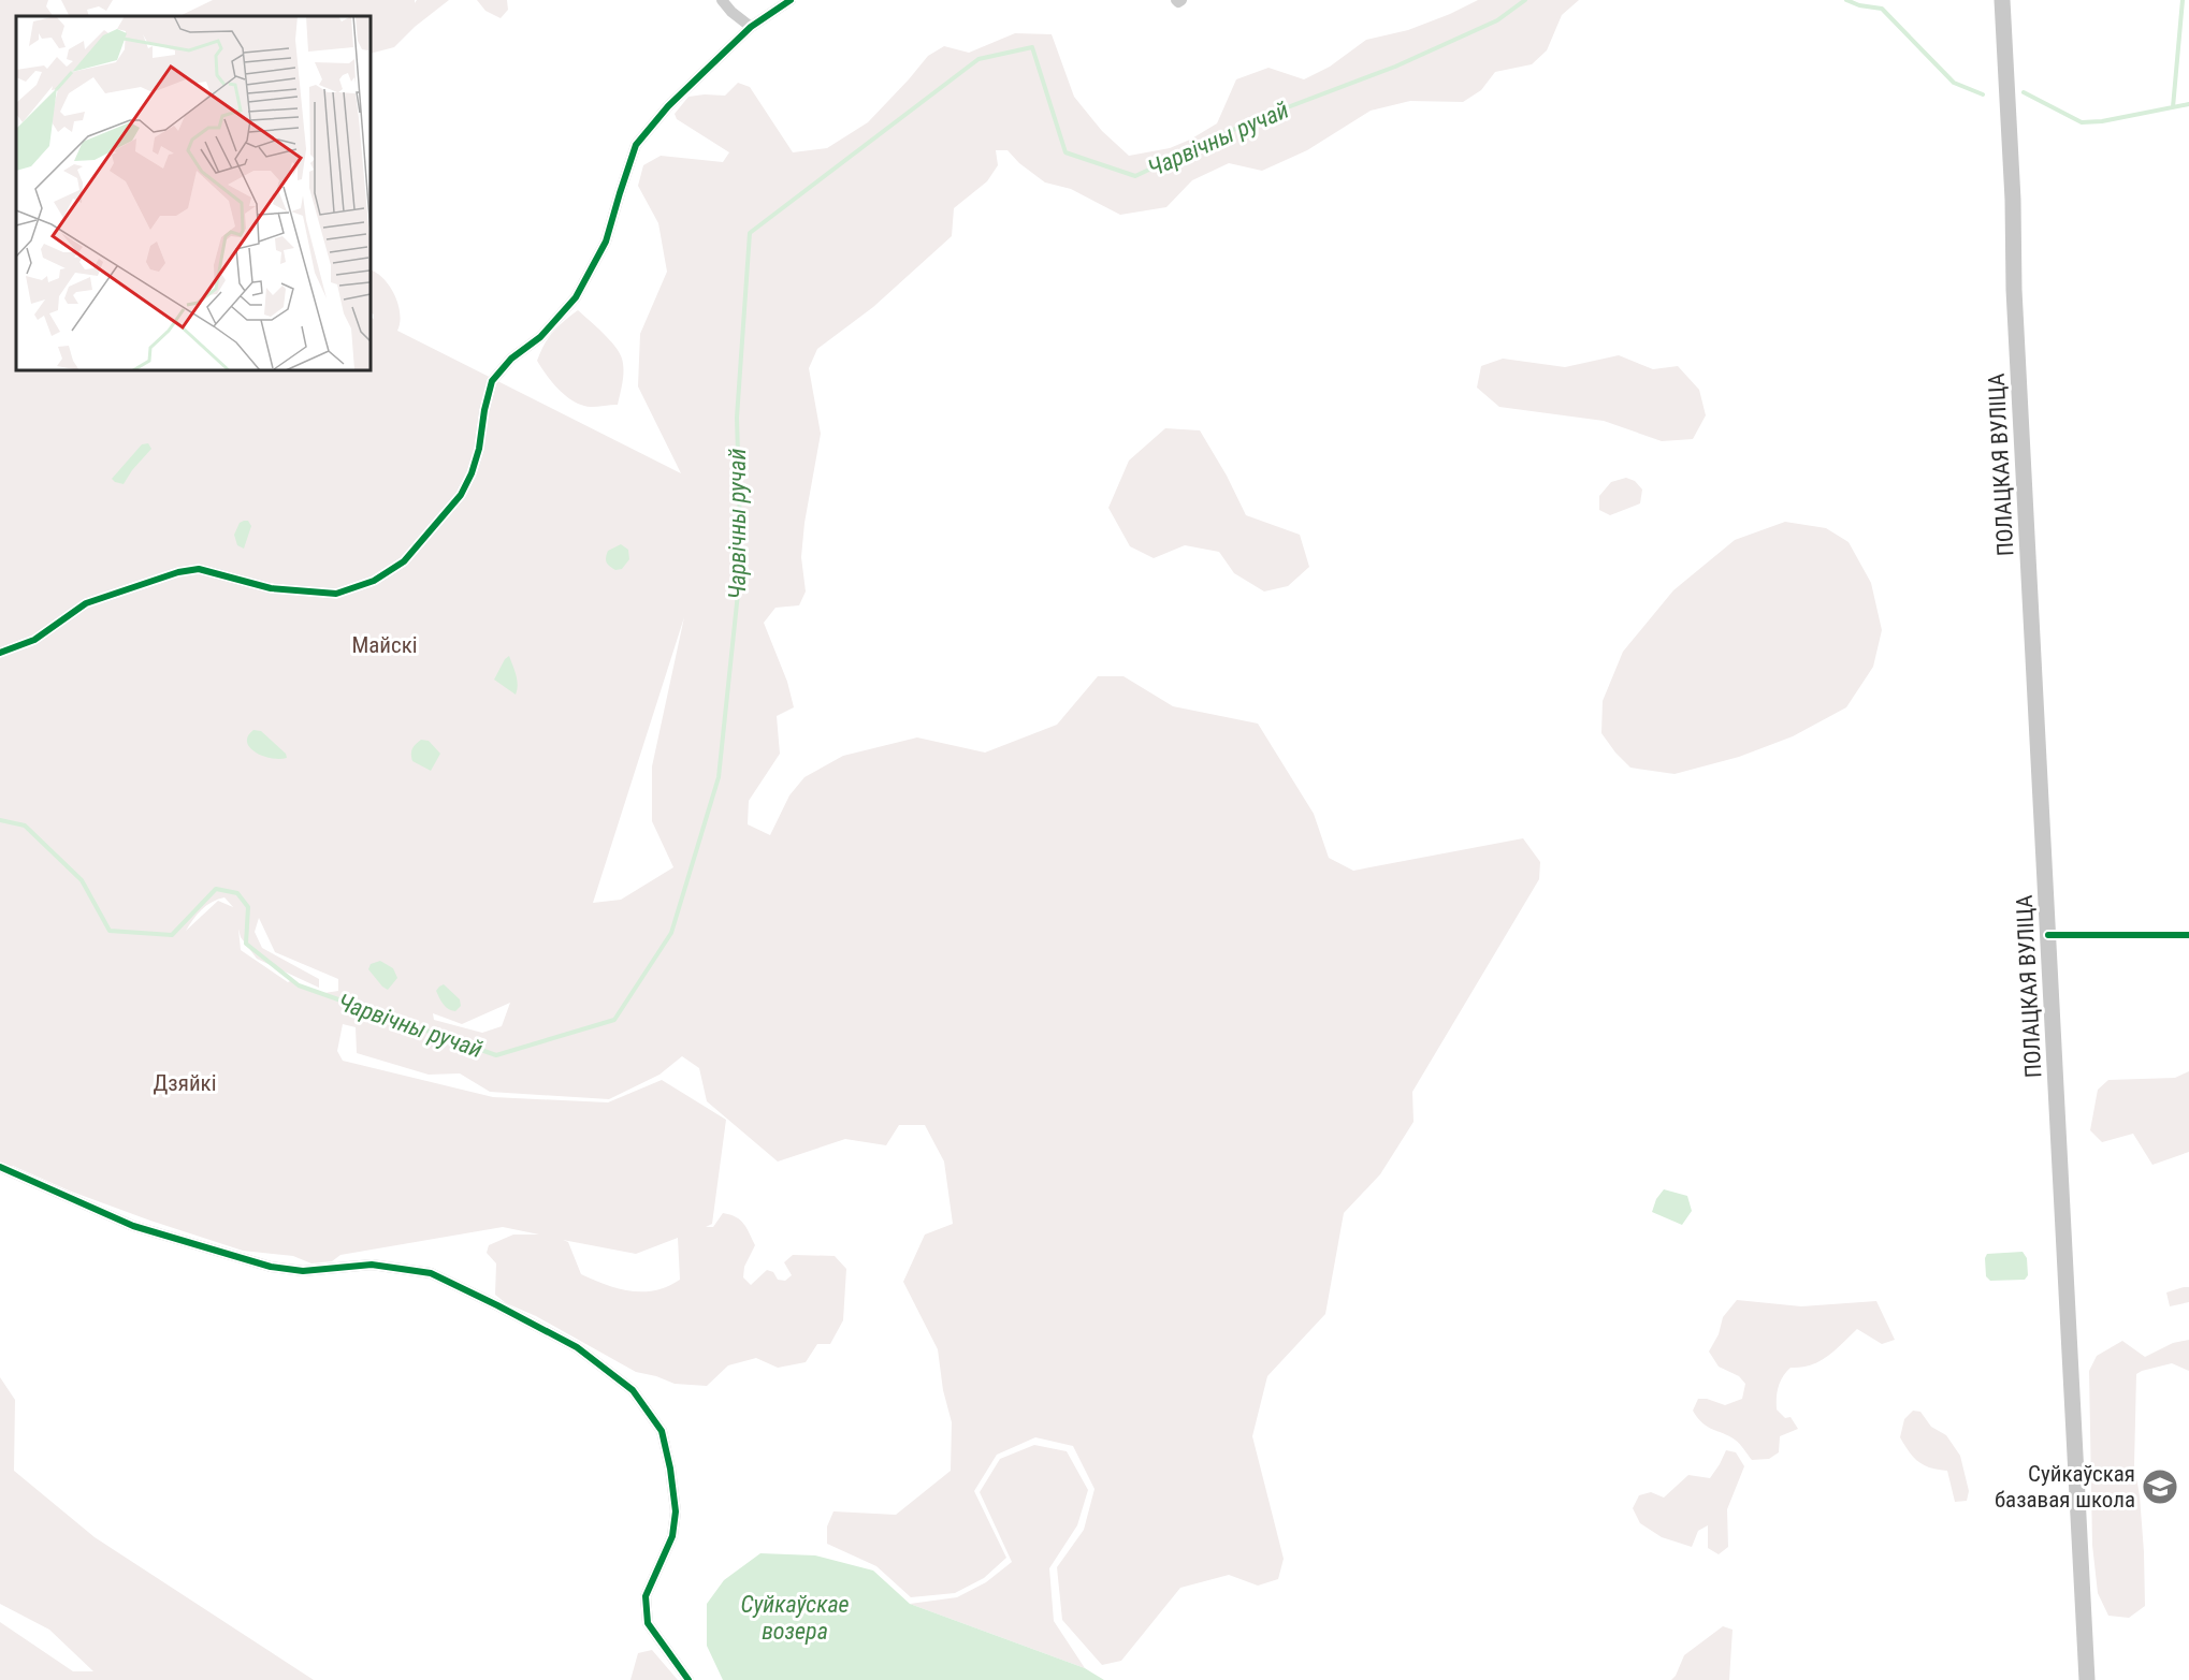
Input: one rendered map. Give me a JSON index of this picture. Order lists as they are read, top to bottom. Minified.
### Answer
{"streets":{"main road":["ПОЛАЦКАЯ ВУЛІЦА"]},"water":["Чарвічны ручай","Суйкаўскае возера"],"parks":["Майскі","Дзяйкі"],"places":{"school or university":["Суйкаўская базавая школа"]}}
